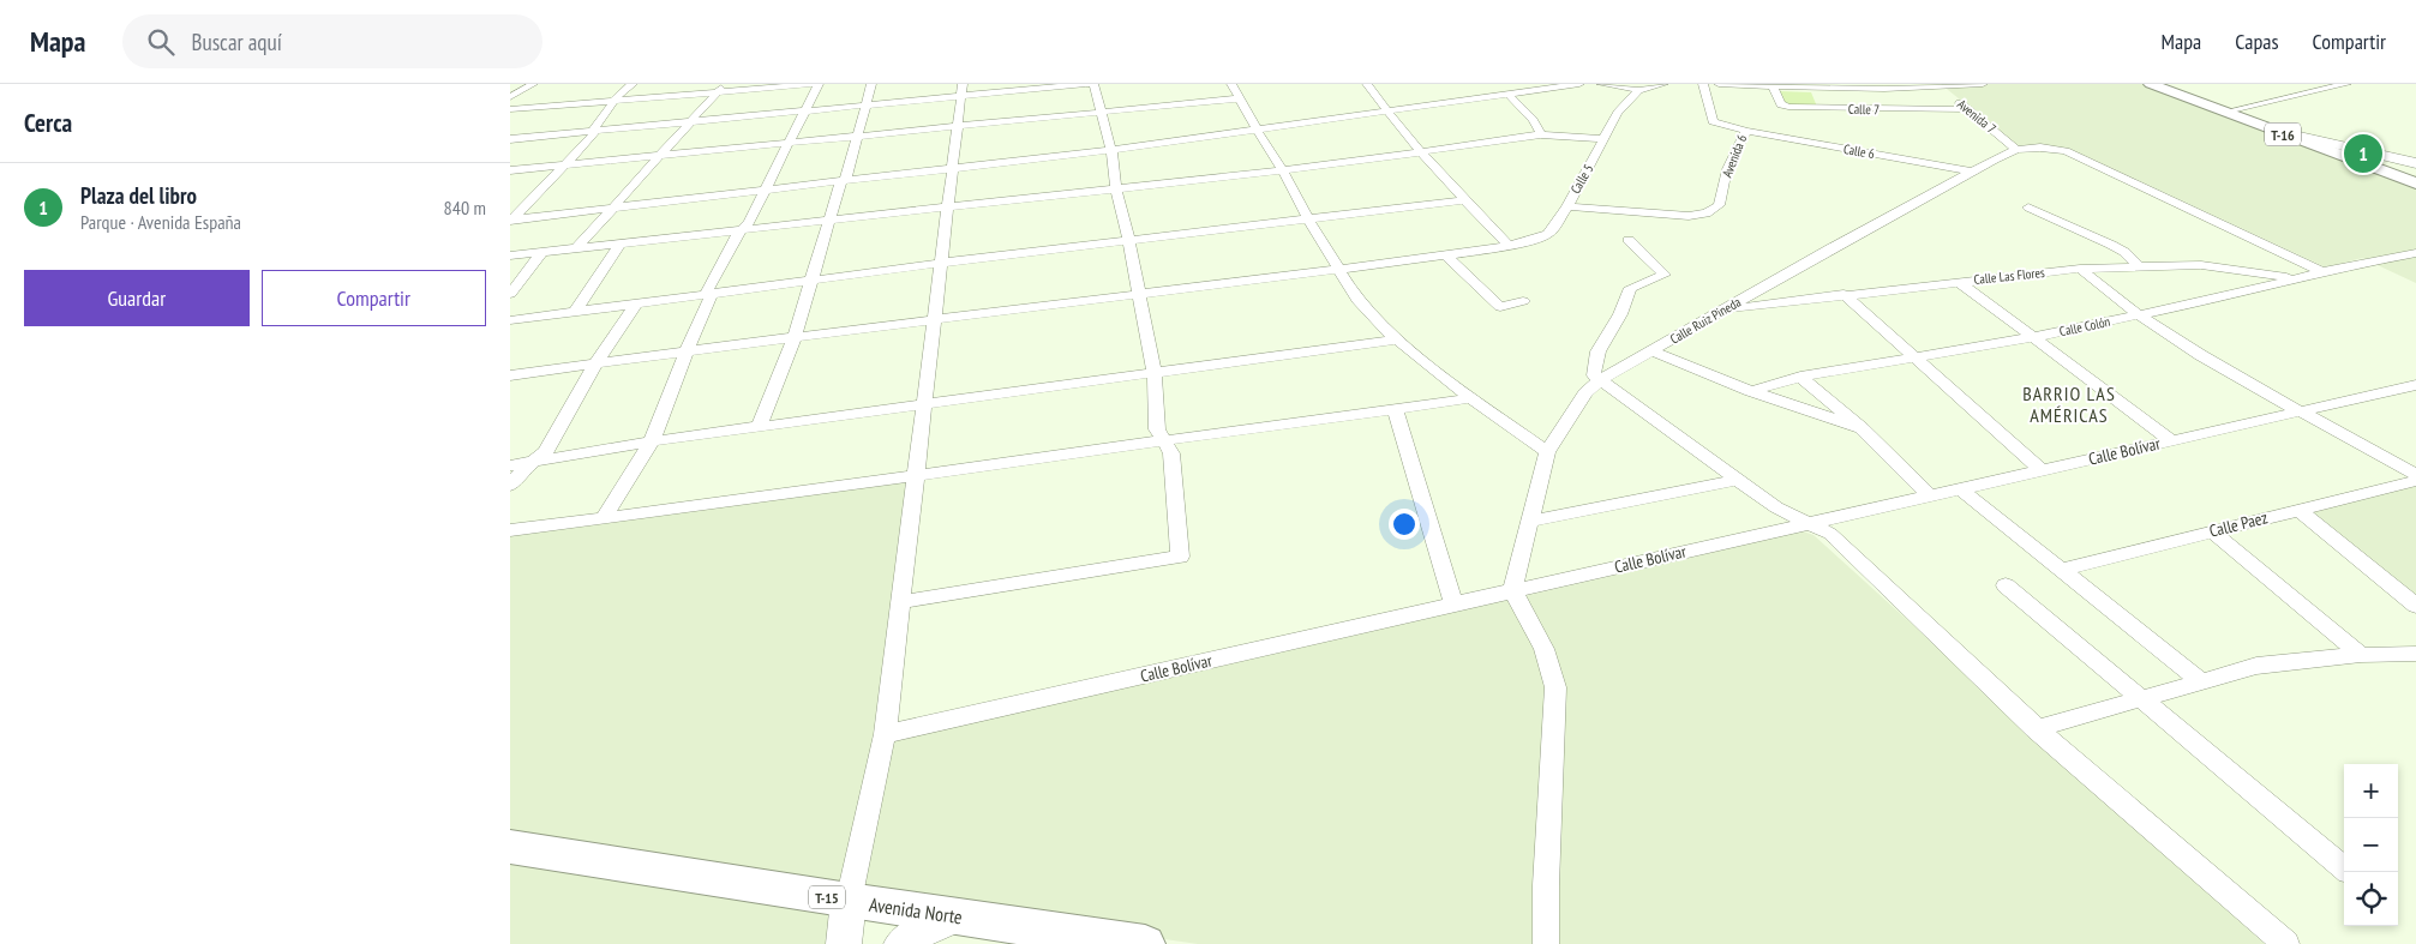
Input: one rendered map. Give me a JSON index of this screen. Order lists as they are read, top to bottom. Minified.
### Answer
{"streets":{"highway":["T-16","T-15","Avenida Norte"],"street":["Calle 7","Avenida 7","Calle 6","Avenida 6","Calle 5","Calle Las Flores","Calle Ruiz Pineda","Calle Colón","Calle Bolívar","Calle Paez"]},"crossings":[["Calle 7","Avenida 7"],["Avenida 7","Calle Ruiz Pineda"],["Calle 6","Avenida 6"],["Calle 6","Calle Ruiz Pineda"],["Avenida 6","Calle 5"],["Calle Las Flores","Calle Ruiz Pineda"],["Calle Las Flores","Calle Colón"],["Calle Ruiz Pineda","Calle Bolívar"]],"districts":["BARRIO LAS AMÉRICAS"],"page":{"header":"Mapa","search":"Buscar aquí","nav":["Mapa","Capas","Compartir"],"heading":"Cerca","pins":"1","list":[{"mark":"1","name":"Plaza del libro","note":"Parque · Avenida España","value":"840 m"}],"buttons":["Guardar","Compartir"],"map_buttons":["+","−"]}}
